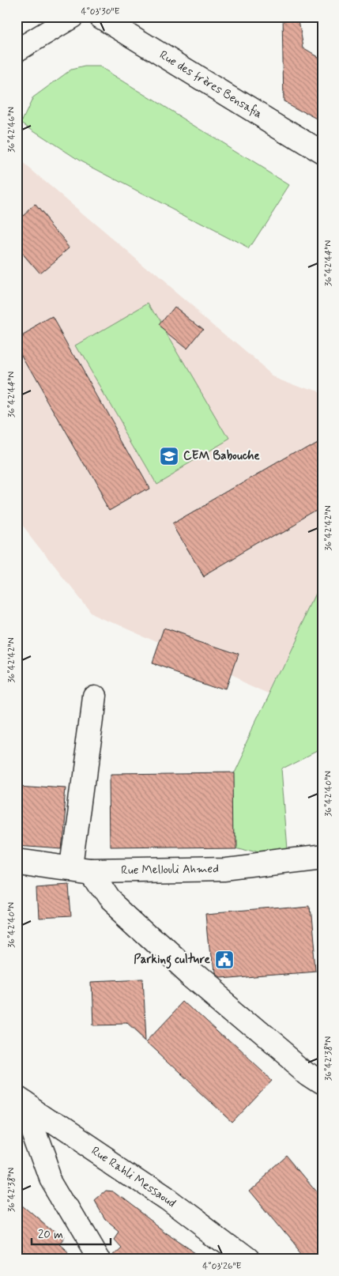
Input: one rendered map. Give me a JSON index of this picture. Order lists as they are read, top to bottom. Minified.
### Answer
{"streets":{"street":["Rue des frères Bensafia","Rue Mellouli Ahmed","Rue Rahli Messaoud"]},"places":{"school or university":["CEM Babouche"],"public building":["Parking culture"]},"scale_bar":"20 m","coordinates":["4°03'30\"E","36°42'46\"N","36°42'44\"N","36°42'42\"N","36°42'40\"N","36°42'38\"N","4°03'26\"E"]}
